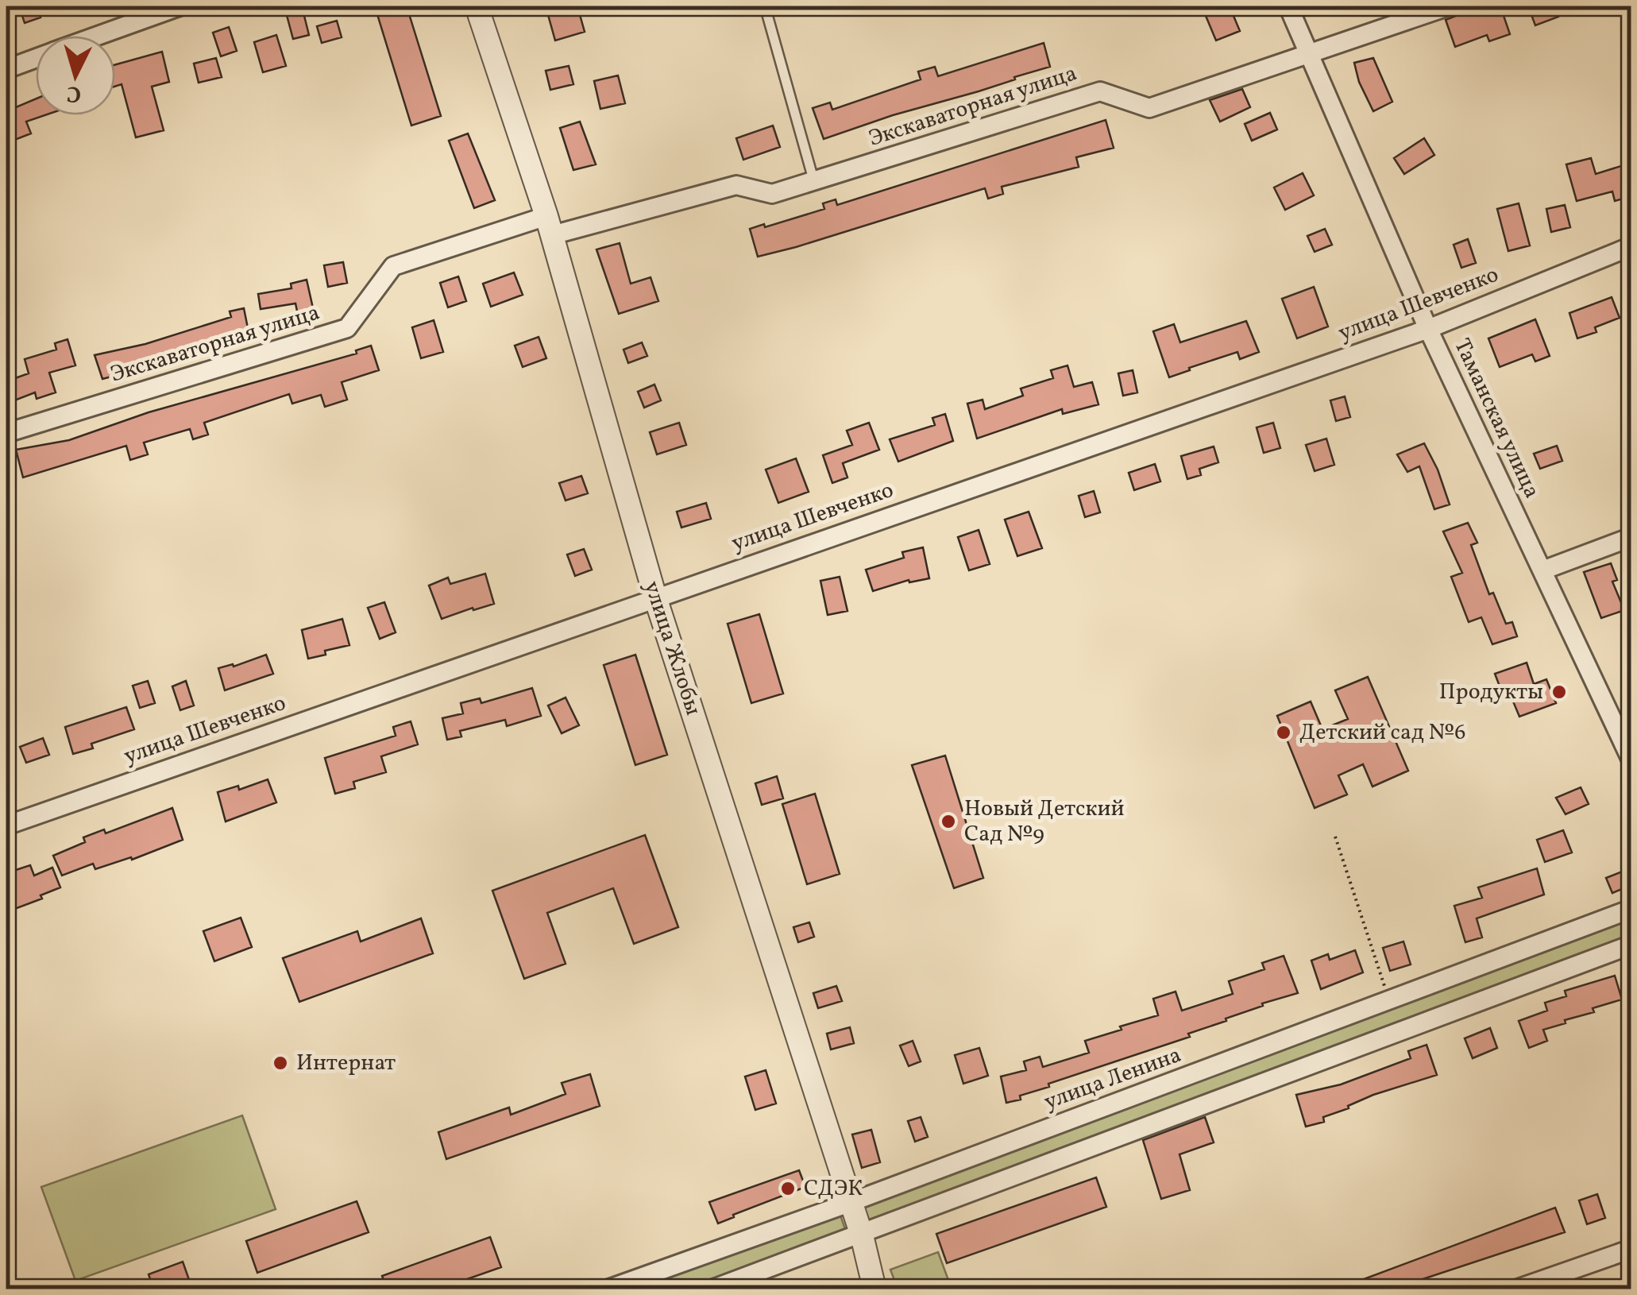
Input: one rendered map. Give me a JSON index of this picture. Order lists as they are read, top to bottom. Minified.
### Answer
{"streets":{"street":["Экскаваторная улица","улица Шевченко","Таманская улица","улица Жлобы","улица Ленина"]},"crossings":[["Экскаваторная улица","Таманская улица"],["Экскаваторная улица","улица Жлобы"],["улица Шевченко","Таманская улица"],["улица Шевченко","улица Жлобы"],["улица Жлобы","улица Ленина"]],"places":["Продукты","Детский сад №6","Новый Детский Сад №9","Интернат","СДЭК"],"north":"bottom"}
